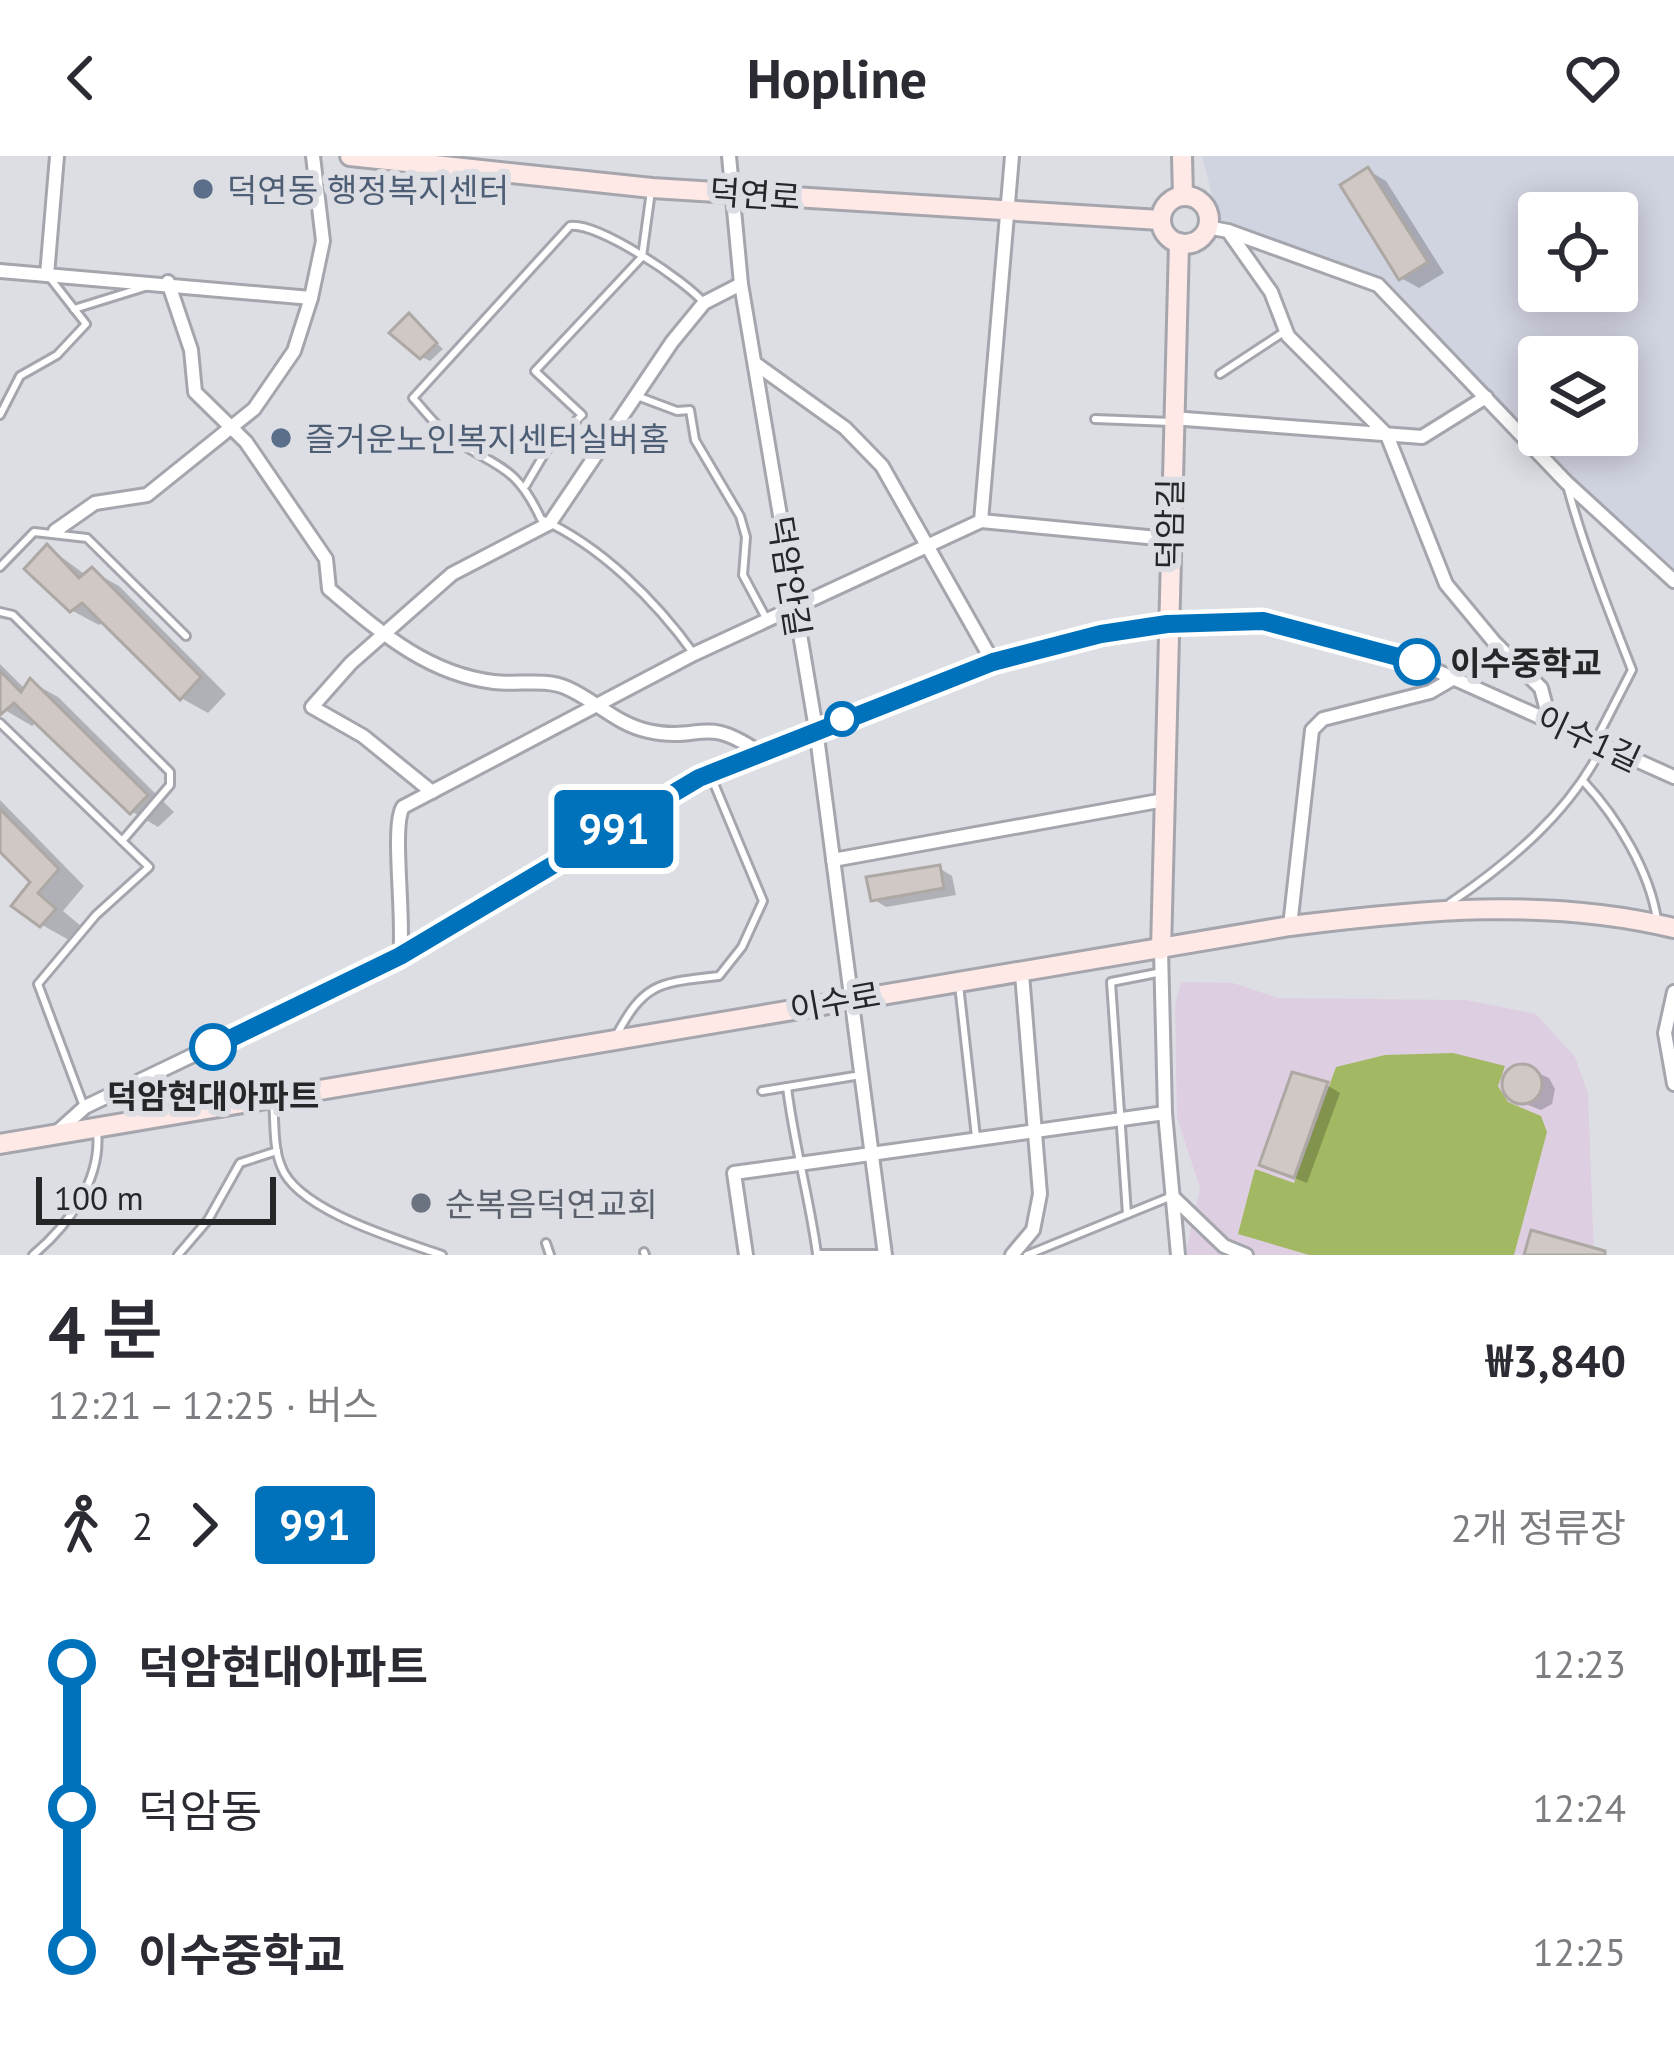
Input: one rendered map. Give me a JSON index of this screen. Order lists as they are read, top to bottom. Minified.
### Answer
{"streets":{"street":["덕연로","덕암길","덕암안길","이수1길","이수로"]},"crossings":[["덕연로","덕암길"],["덕연로","덕암안길"],["덕암길","이수1길"],["덕암길","이수로"],["덕암안길","이수1길"],["덕암안길","이수로"],["이수1길","이수로"]],"places":["덕연동 행정복지센터","즐거운노인복지센터실버홈","이수중학교","덕암현대아파트","순복음덕연교회"],"lines":["bus line 991"],"scale_bar":"100 m","page":{"header":"Hopline","on_map":"991","scale":"100 m","heading":["4 분","12:21 – 12:25 · 버스","₩3,840"],"legs":["2","991","2개 정류장"],"list":[{"name":"덕암현대아파트","value":"12:23"},{"name":"덕암동","value":"12:24"},{"name":"이수중학교","value":"12:25"}]}}
